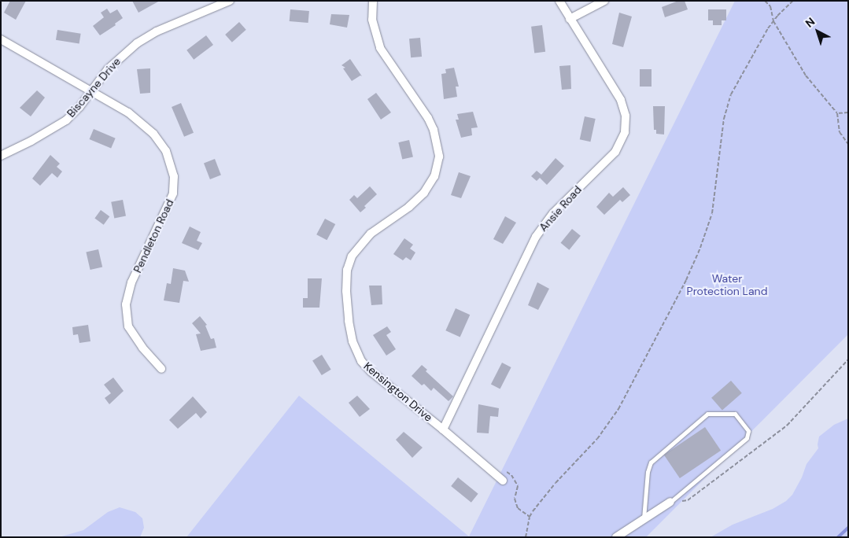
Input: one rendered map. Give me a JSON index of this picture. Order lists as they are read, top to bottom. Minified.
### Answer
{"streets":{"street":["Biscayne Drive","Ansie Road","Pendleton Road","Kensington Drive"]},"crossings":[["Biscayne Drive","Pendleton Road"],["Ansie Road","Kensington Drive"]],"parks":["Water Protection Land"],"north":"top left"}
